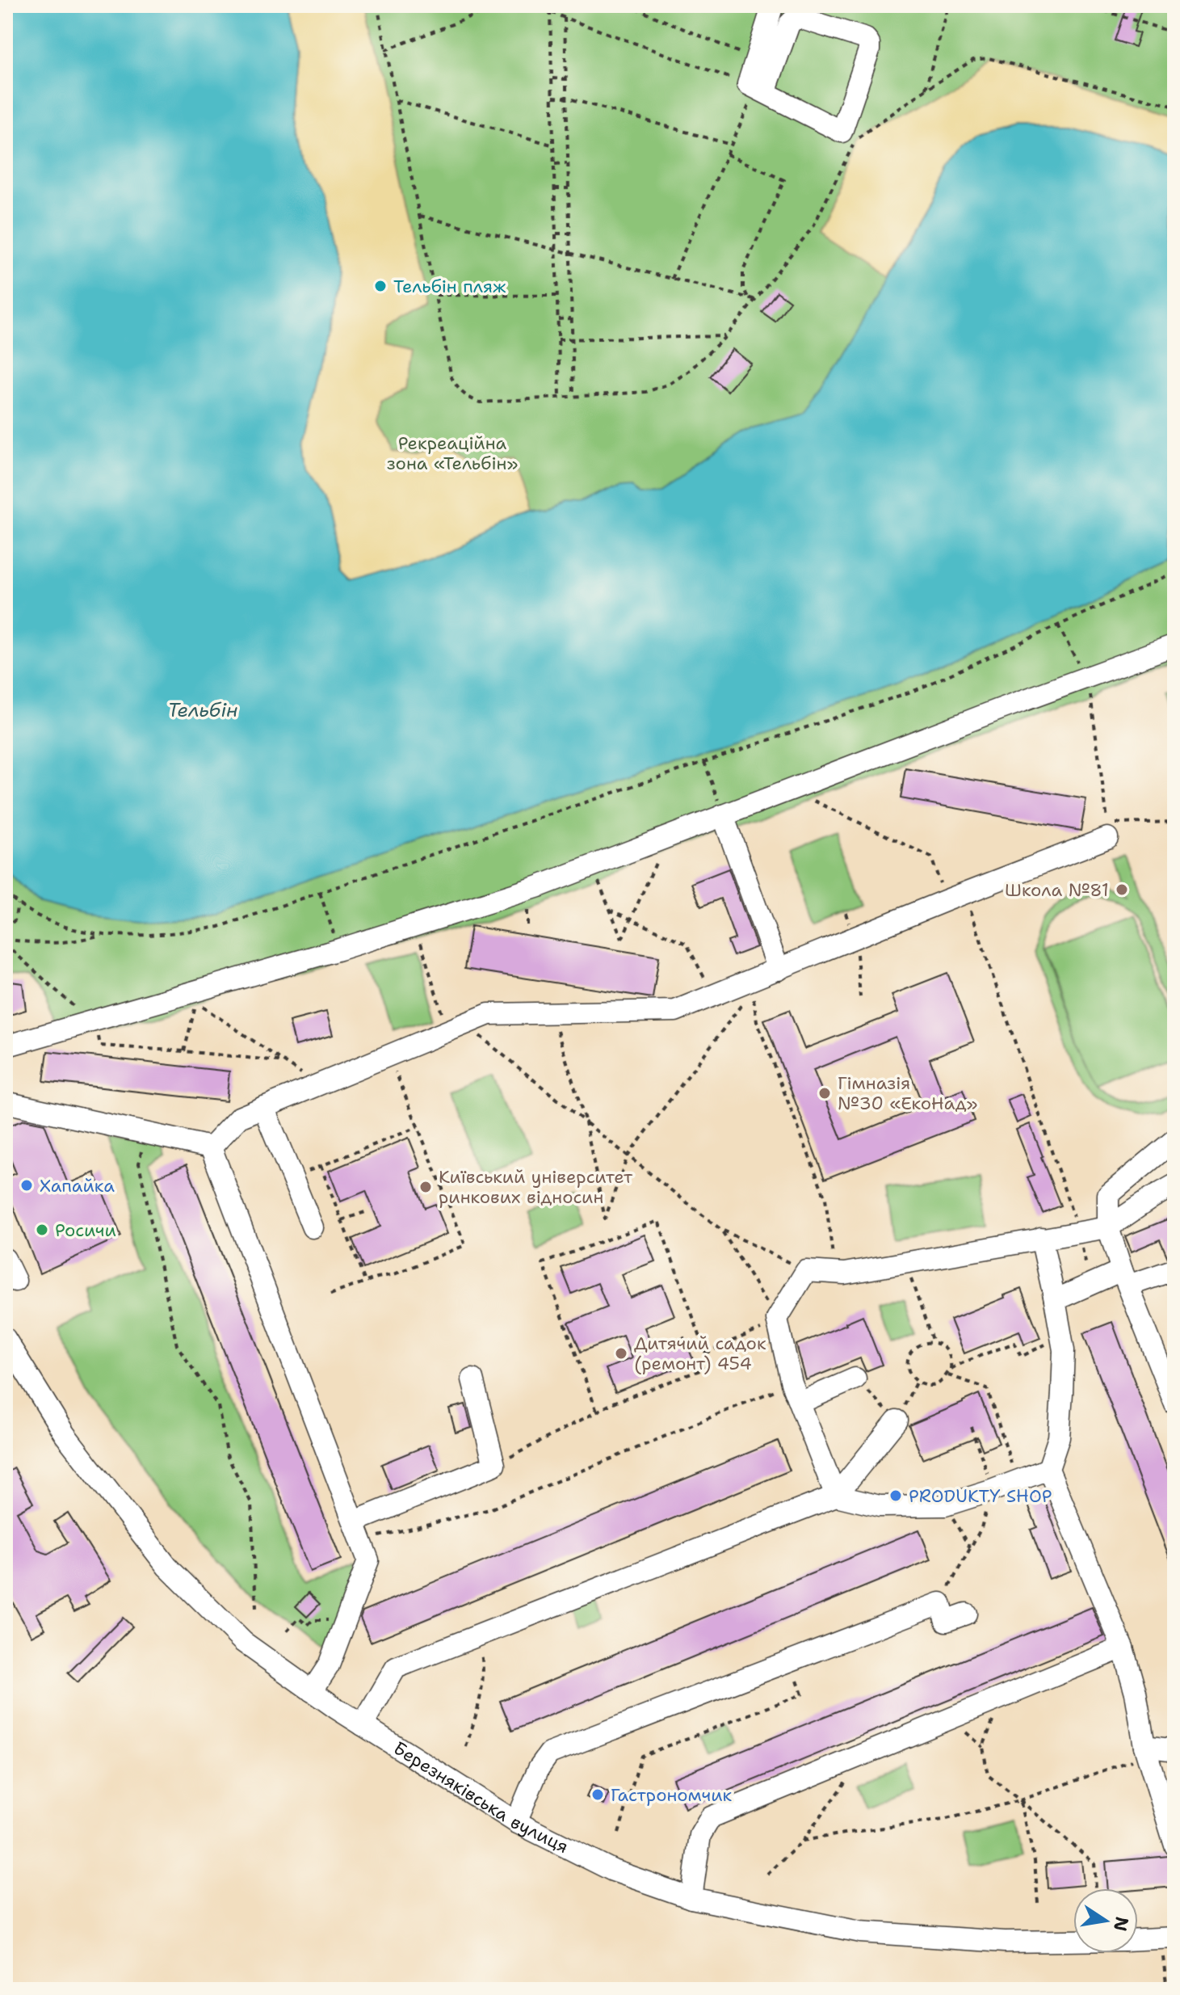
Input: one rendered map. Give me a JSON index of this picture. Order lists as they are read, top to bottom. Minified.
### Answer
{"streets":{"street":["Березняківська вулиця"]},"water":["Тельбін"],"parks":["Рекреаційна зона «Тельбін»"],"places":["Тельбін пляж","Школа №81","Гімназія №30 «ЕкоНад»","Хапайка","Київський університет ринкових відносин","Росичи","Дитячий садок (ремонт) 454","PRODUKTY SHOP","Гастрономчик"],"north":"right"}
